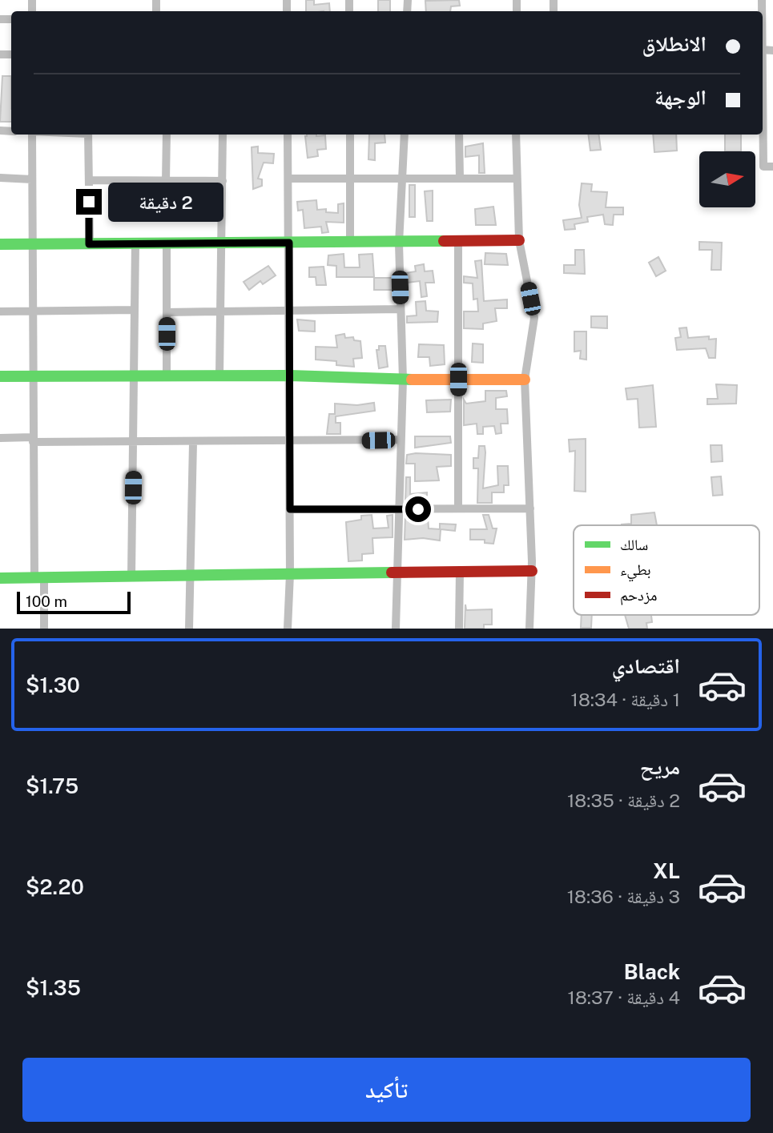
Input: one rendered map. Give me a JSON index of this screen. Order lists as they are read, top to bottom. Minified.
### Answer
{"legend":["سالك","بطيء","مزدحم"],"scale_bar":"100 m","north":"right","page":{"banner":["الانطلاق","الوجهة"],"bubble":"2 دقيقة","scale":"100 m","list":[{"name":"اقتصادي","note":"1 دقيقة · 18:34","value":"$1.30"},{"name":"مريح","note":"2 دقيقة · 18:35","value":"$1.75"},{"name":"XL","note":"3 دقيقة · 18:36","value":"$2.20"},{"name":"Black","note":"4 دقيقة · 18:37","value":"$1.35"}],"buttons":"تأكيد"}}
